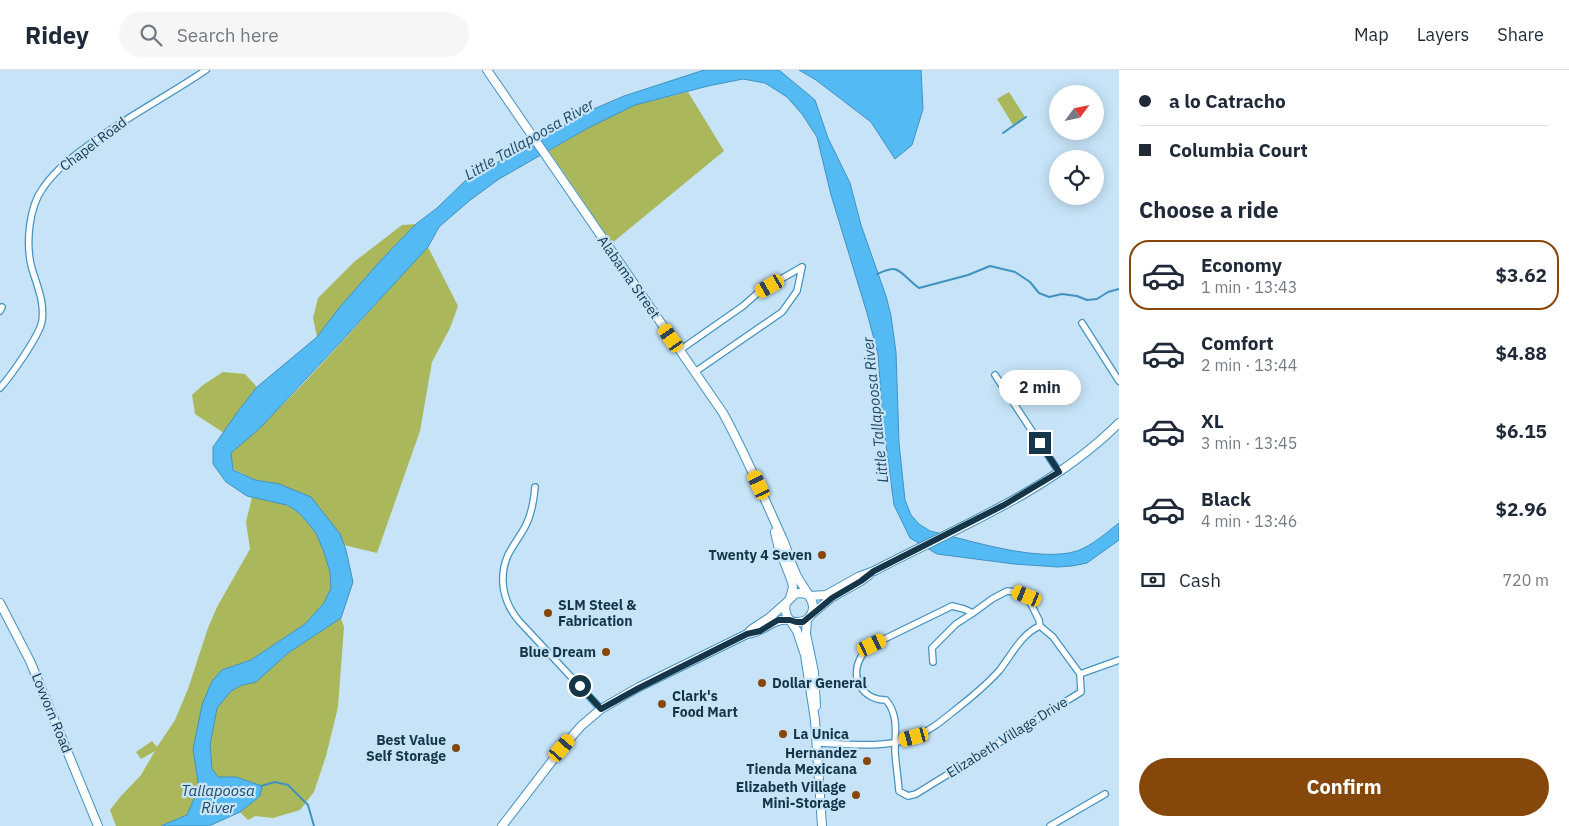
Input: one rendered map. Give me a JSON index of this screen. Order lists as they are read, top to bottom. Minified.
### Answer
{"streets":{"main road":["Alabama Street","Lovvorn Road"],"street":["Chapel Road","Elizabeth Village Drive"]},"water":["Little Tallapoosa River","Tallapoosa River"],"places":["Twenty 4 Seven","SLM Steel & Fabrication","Blue Dream","Dollar General","Clark's Food Mart","La Unica","Best Value Self Storage","Hernandez Tienda Mexicana","Elizabeth Village Mini-Storage"],"north":"top right","page":{"header":"Ridey","search":"Search here","nav":["Map","Layers","Share"],"banner":["a lo Catracho","Columbia Court"],"heading":"Choose a ride","list":[{"name":"Economy","note":"1 min · 13:43","value":"$3.62"},{"name":"Comfort","note":"2 min · 13:44","value":"$4.88"},{"name":"XL","note":"3 min · 13:45","value":"$6.15"},{"name":"Black","note":"4 min · 13:46","value":"$2.96"}],"bubble":"2 min","pay":["Cash","720 m"],"buttons":"Confirm"}}
